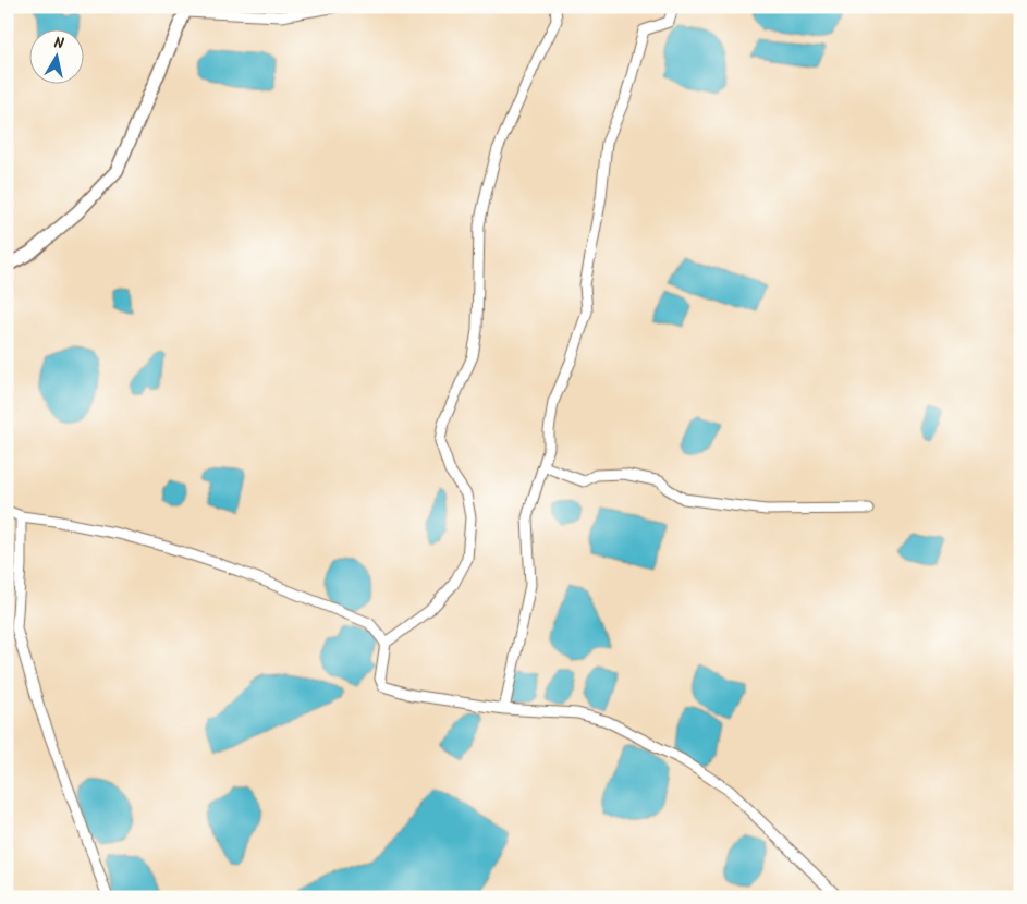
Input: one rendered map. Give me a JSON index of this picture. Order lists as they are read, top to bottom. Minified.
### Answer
{"north":"top"}
